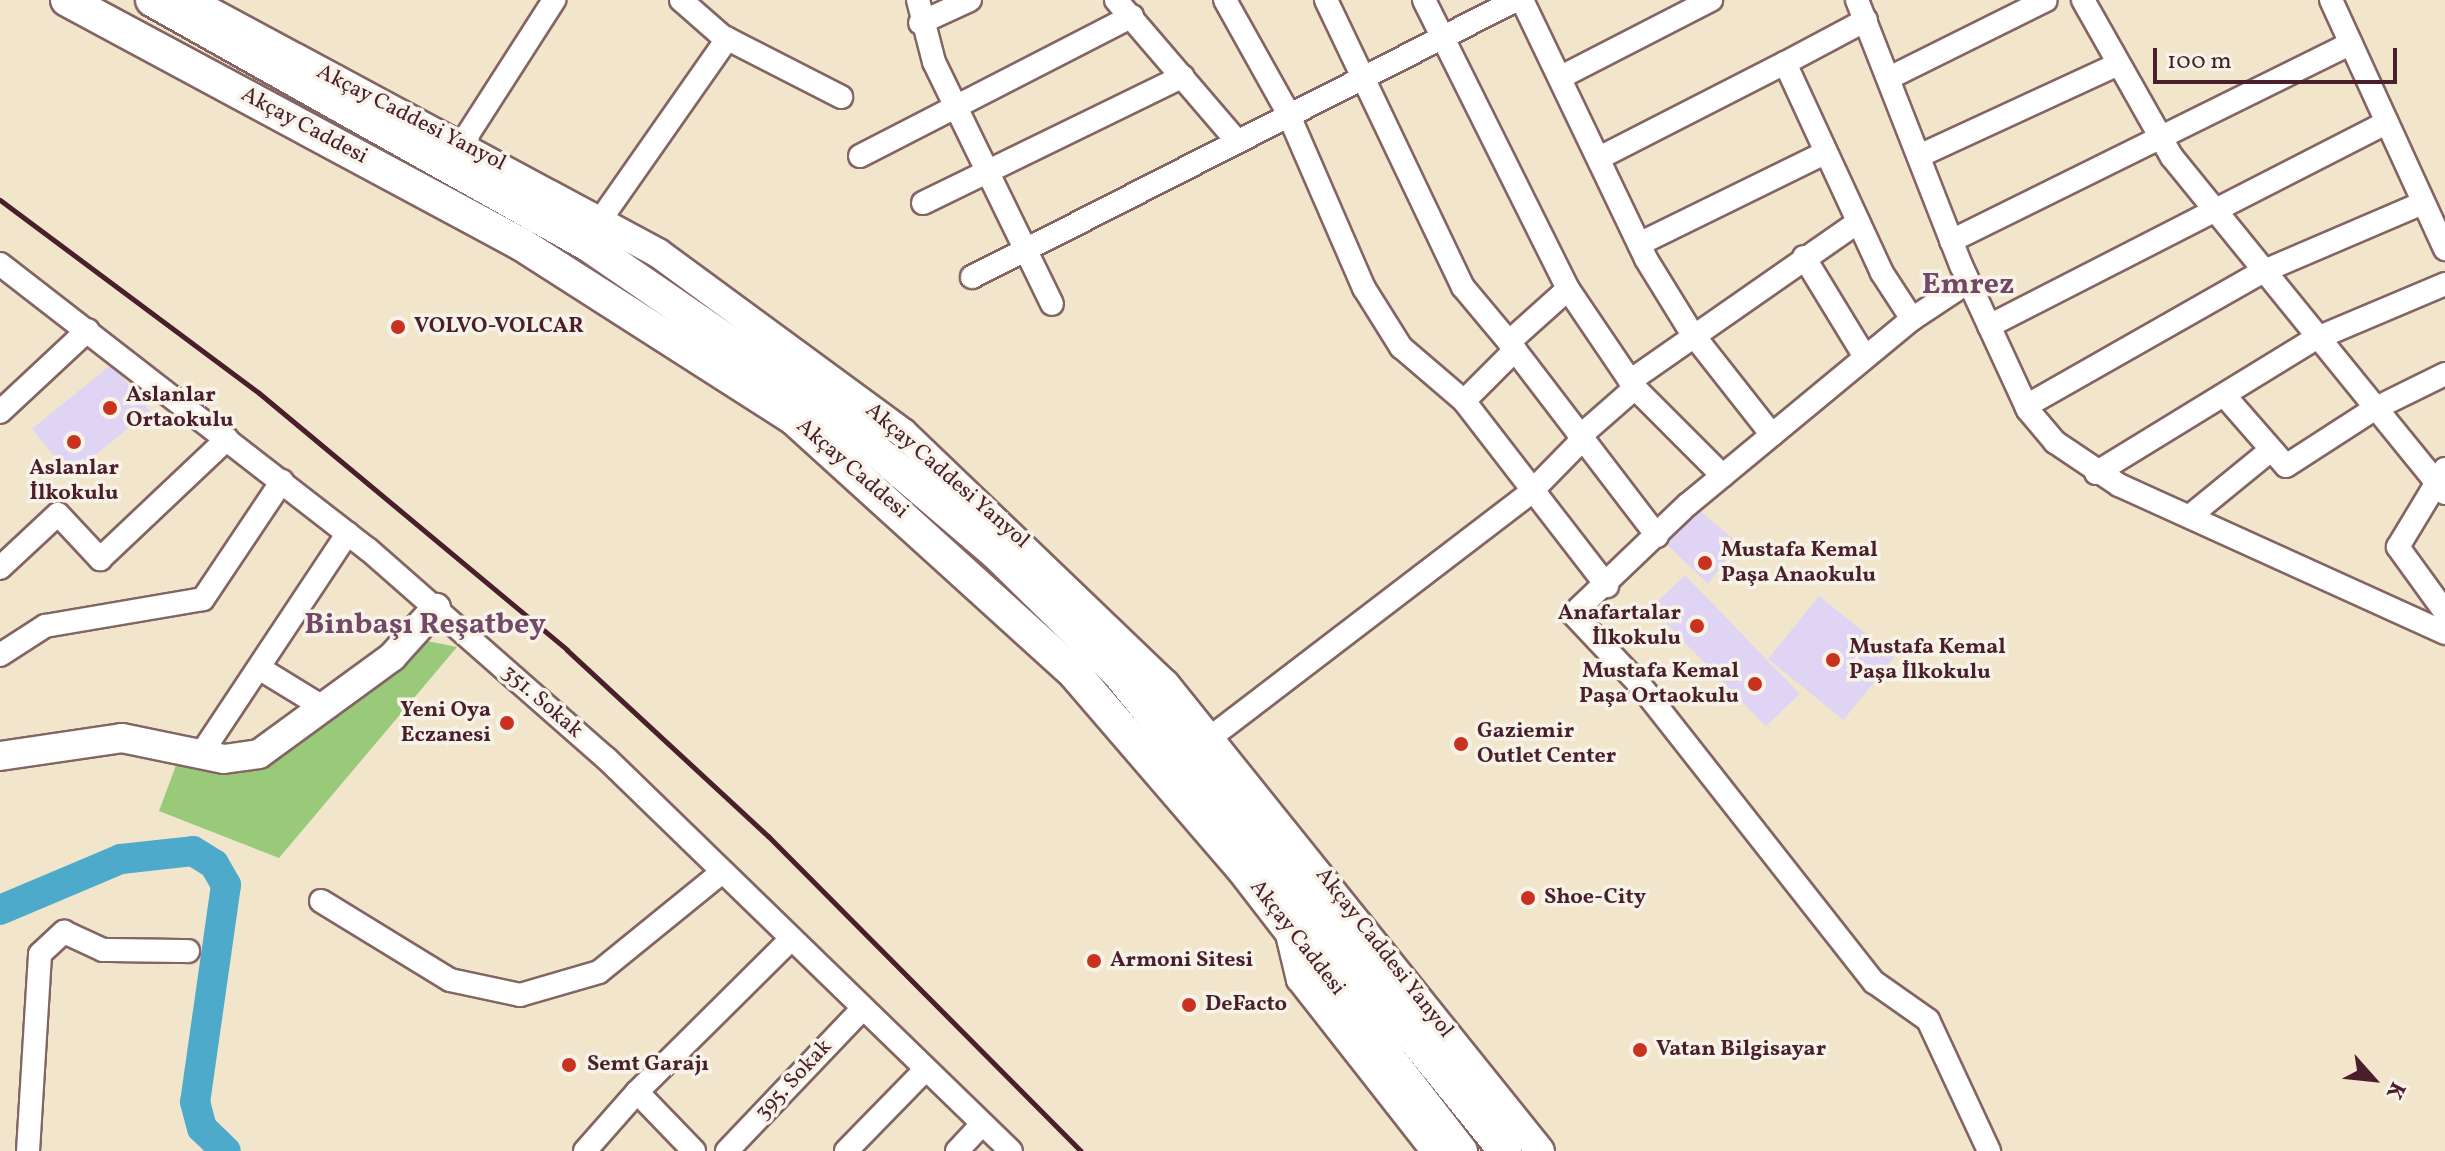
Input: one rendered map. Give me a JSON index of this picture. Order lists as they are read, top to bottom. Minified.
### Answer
{"streets":{"highway":["Akçay Caddesi"],"main road":["Akçay Caddesi Yanyol"],"street":["351. Sokak","395. Sokak"]},"crossings":[["351. Sokak","395. Sokak"]],"districts":["Emrez","Binbaşı Reşatbey"],"places":["VOLVO-VOLCAR","Aslanlar Ortaokulu","Aslanlar İlkokulu","Mustafa Kemal Paşa Anaokulu","Anafartalar İlkokulu","Mustafa Kemal Paşa İlkokulu","Mustafa Kemal Paşa Ortaokulu","Yeni Oya Eczanesi","Gaziemir Outlet Center","Shoe-City","Armoni Sitesi","DeFacto","Vatan Bilgisayar","Semt Garajı"],"scale_bar":"100 m","north":"bottom right"}
